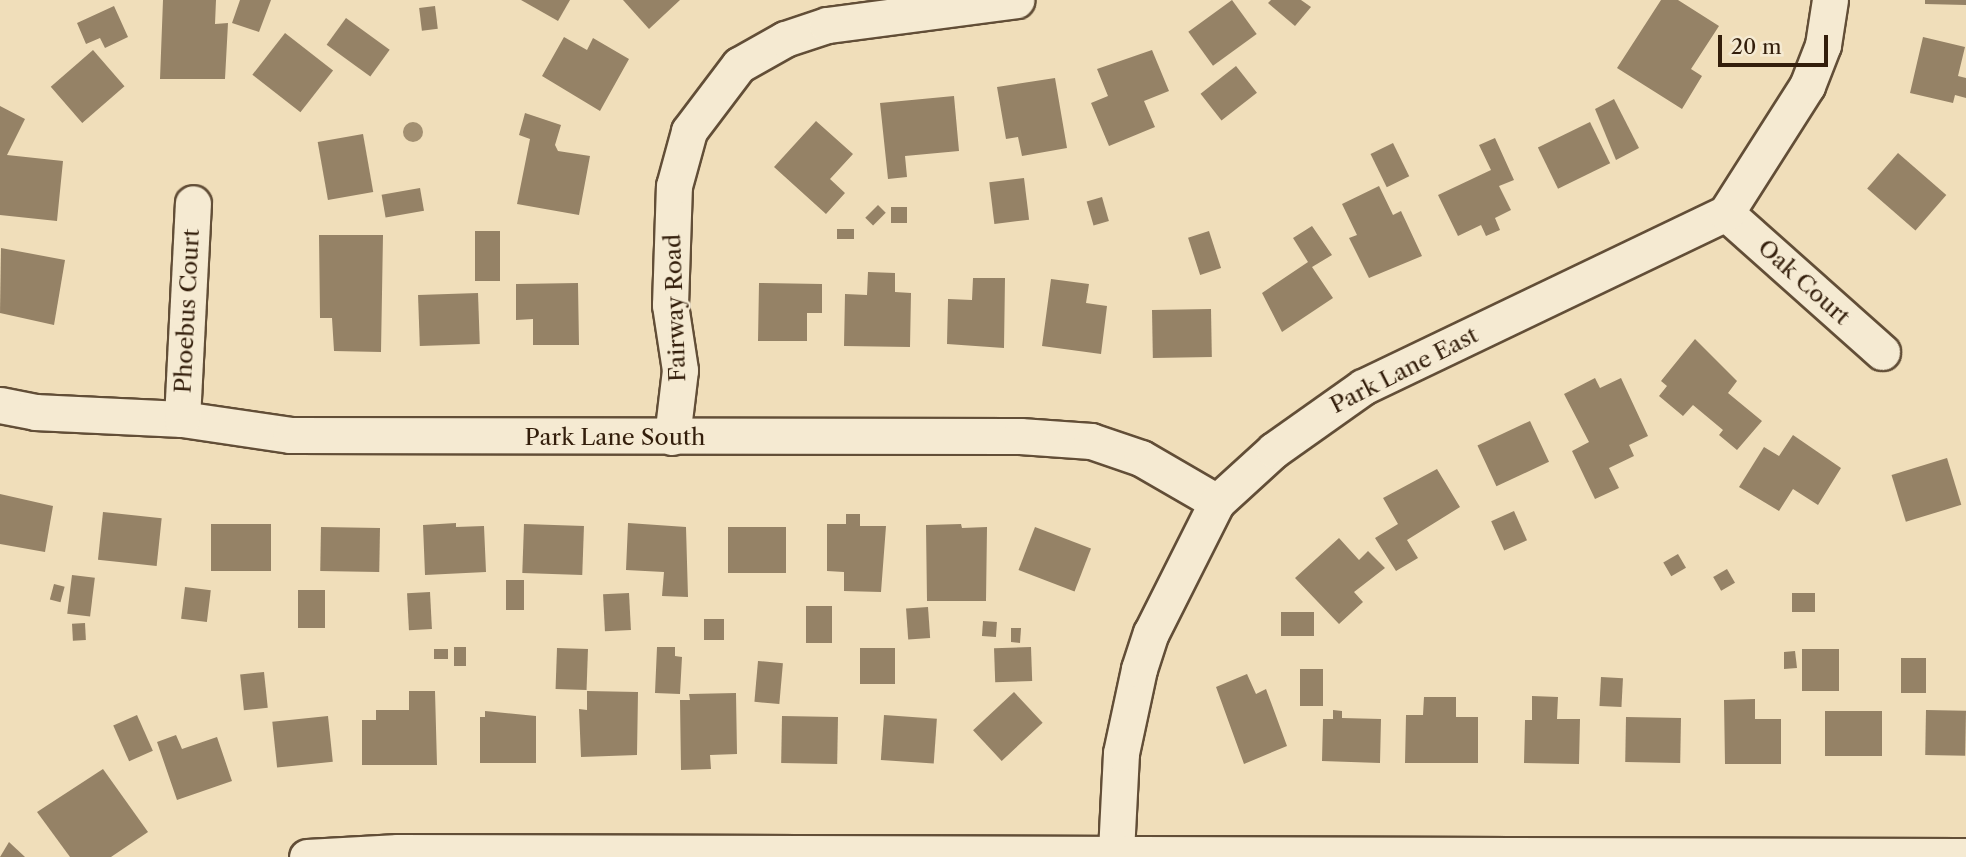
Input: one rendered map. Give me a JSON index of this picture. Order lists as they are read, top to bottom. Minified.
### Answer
{"streets":{"street":["Oak Court","Fairway Road","Phoebus Court","Park Lane East","Park Lane South"]},"crossings":[["Oak Court","Park Lane East"],["Fairway Road","Park Lane South"],["Phoebus Court","Park Lane South"],["Park Lane East","Park Lane South"]],"scale_bar":"20 m"}
